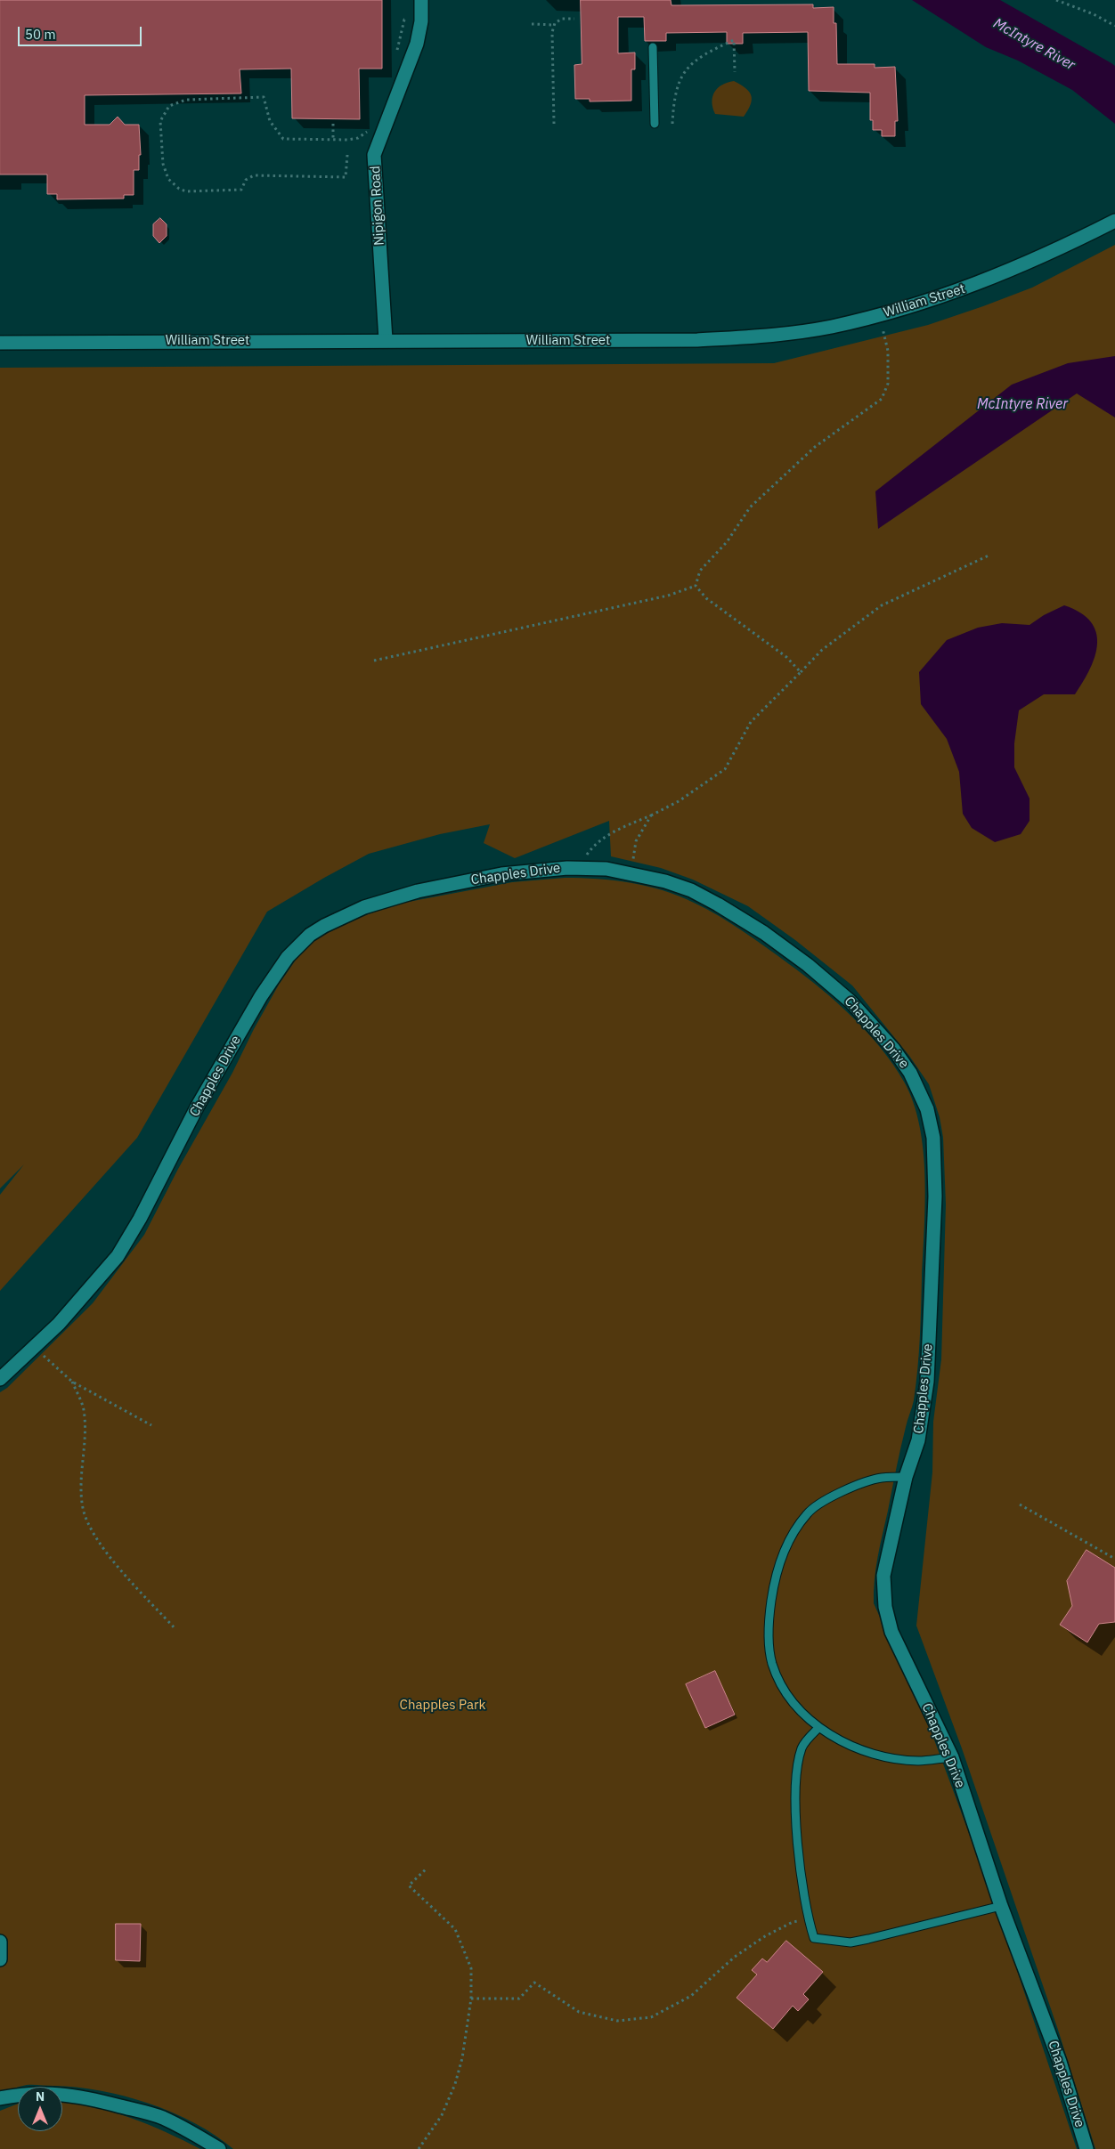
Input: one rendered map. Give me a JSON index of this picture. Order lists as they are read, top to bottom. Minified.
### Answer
{"streets":{"street":["Nipigon Road","William Street","Chapples Drive"]},"crossings":[["Nipigon Road","William Street"]],"water":["McIntyre River"],"parks":["Chapples Park"],"scale_bar":"50 m","north":"top"}
